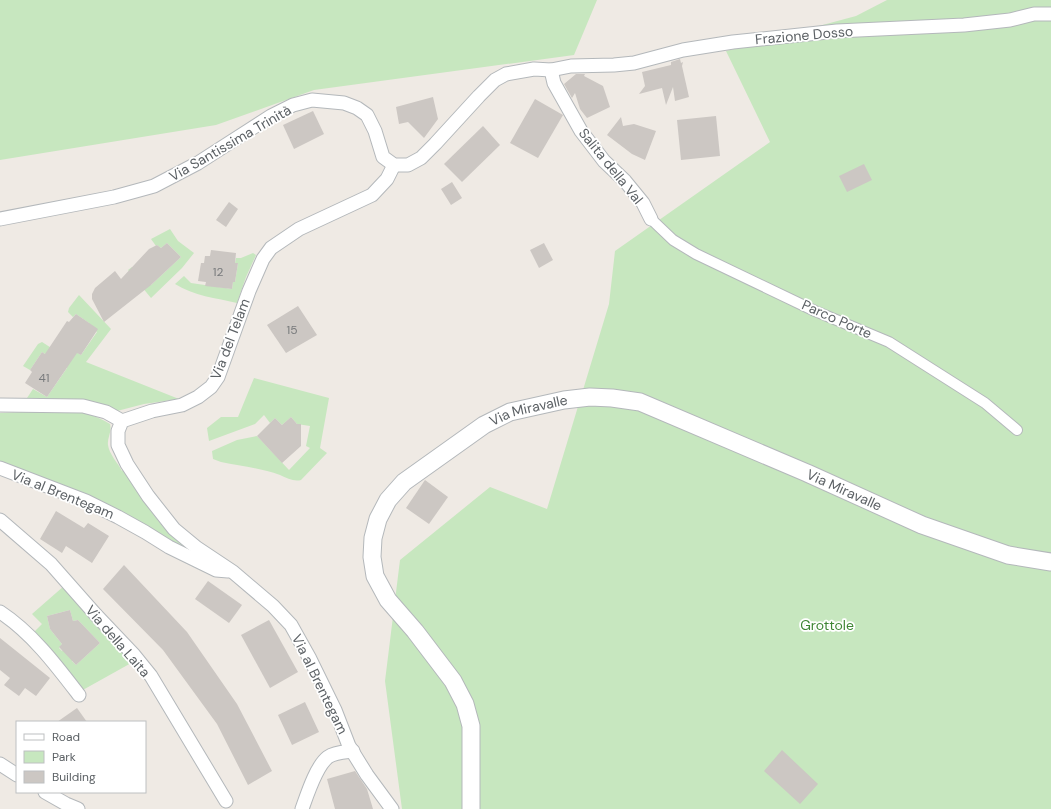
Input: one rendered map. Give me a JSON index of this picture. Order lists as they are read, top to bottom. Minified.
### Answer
{"streets":{"street":["Frazione Dosso","Via Santissima Trinità","Salita della Val","Parco Porte","Via del Telam","Via Miravalle","Via al Brentegam","Via della Laita"]},"crossings":[["Frazione Dosso","Salita della Val"],["Via Santissima Trinità","Via del Telam"],["Salita della Val","Parco Porte"],["Via del Telam","Via al Brentegam"]],"parks":["Grottole"],"house_numbers":["12","15","41"],"legend":["Road","Park","Building"]}
